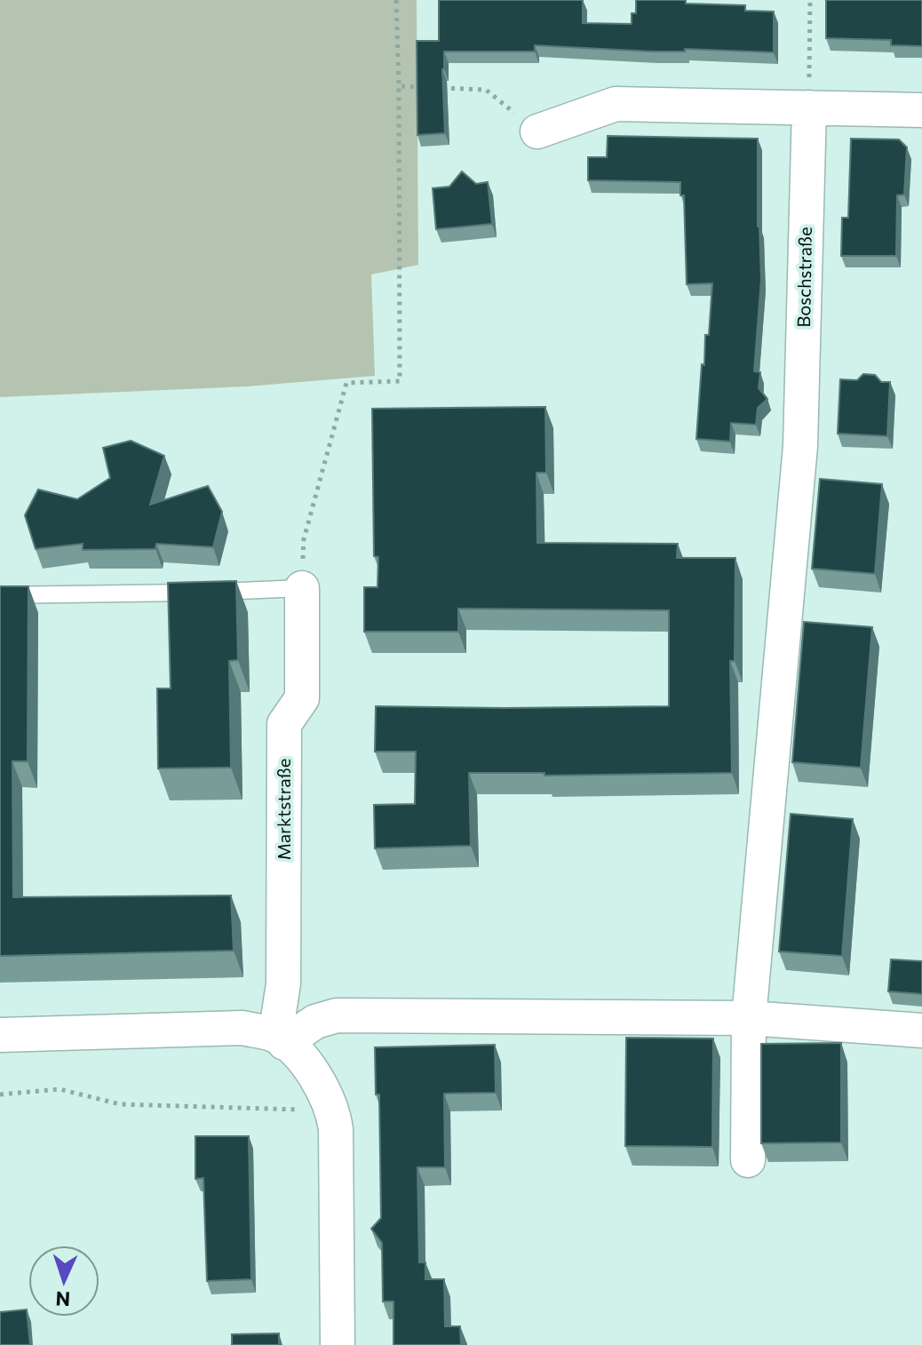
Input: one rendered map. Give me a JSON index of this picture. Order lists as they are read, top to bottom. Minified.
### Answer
{"streets":{"street":["Boschstraße","Marktstraße"]},"north":"bottom"}
